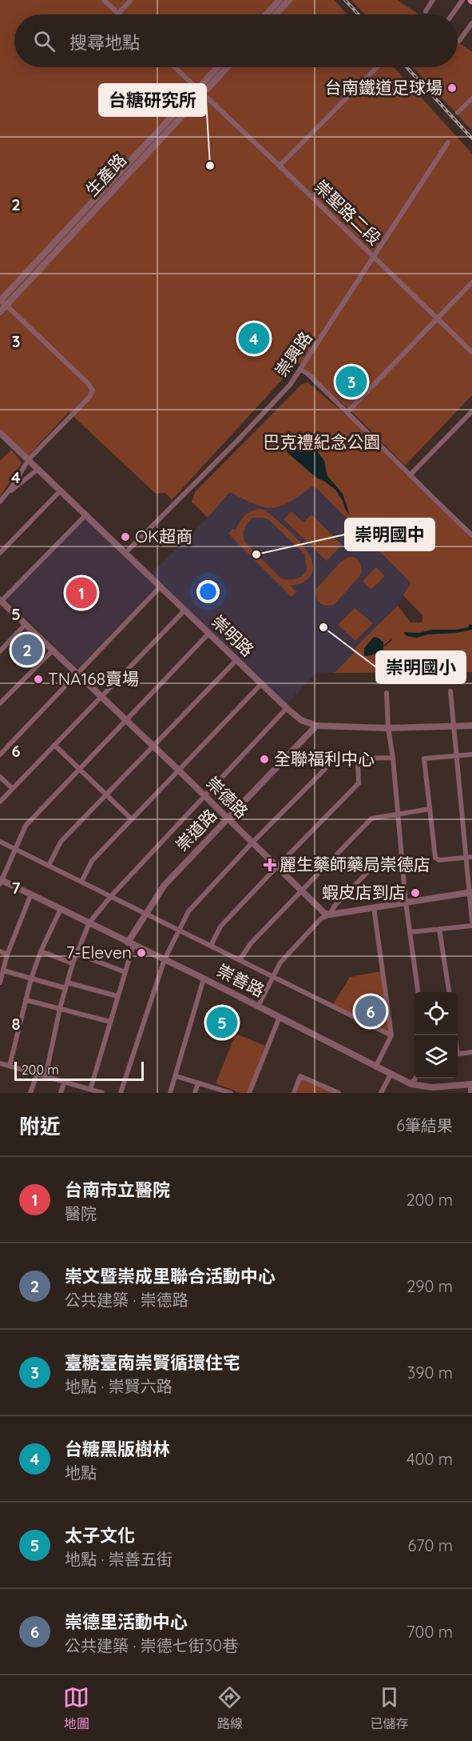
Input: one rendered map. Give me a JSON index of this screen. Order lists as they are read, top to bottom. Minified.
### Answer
{"streets":{"street":["生產路","崇聖路二段","崇興路","崇明路","崇德路","崇道路","崇善路"]},"crossings":[["生產路","崇聖路二段"],["崇聖路二段","崇興路"],["崇興路","崇明路"],["崇明路","崇道路"],["崇德路","崇道路"],["崇道路","崇善路"]],"parks":["巴克禮紀念公園"],"places":{"other":["台南鐵道足球場","台糖研究所","OK超商","崇明國中","崇明國小","TNA168賣場","全聯福利中心","蝦皮店到店","7-Eleven"],"health":["麗生藥師藥局崇德店"]},"scale_bar":"200 m","page":{"search":"搜尋地點","pins":["4","3","1","2","6","5"],"scale":"200 m","heading":["附近","6筆結果"],"list":[{"mark":"1","name":"台南市立醫院","note":"醫院","value":"200 m"},{"mark":"2","name":"崇文暨崇成里聯合活動中心","note":"公共建築 · 崇德路","value":"290 m"},{"mark":"3","name":"臺糖臺南崇賢循環住宅","note":"地點 · 崇賢六路","value":"390 m"},{"mark":"4","name":"台糖黑版樹林","note":"地點","value":"400 m"},{"mark":"5","name":"太子文化","note":"地點 · 崇善五街","value":"670 m"},{"mark":"6","name":"崇德里活動中心","note":"公共建築 · 崇德七街30巷","value":"700 m"}],"nav":["地圖","路線","已儲存"]},"grid":{"rows":["2","3","4","5","6","7","8"]}}
